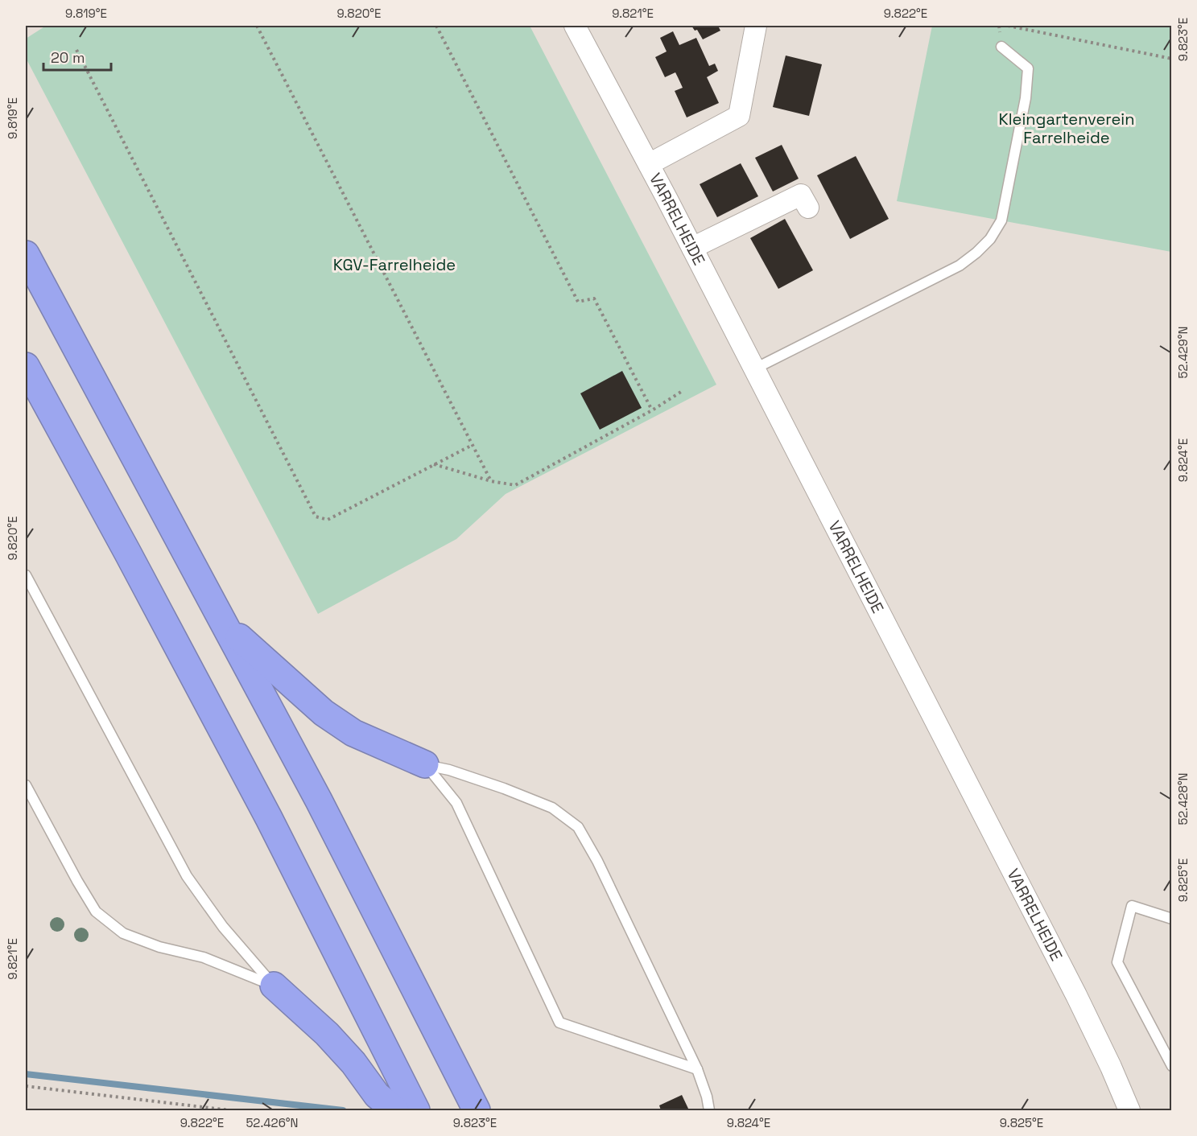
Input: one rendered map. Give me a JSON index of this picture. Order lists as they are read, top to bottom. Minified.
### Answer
{"streets":{"street":["VARRELHEIDE"]},"parks":["Kleingartenverein Farrelheide","KGV-Farrelheide"],"scale_bar":"20 m","coordinates":["9.819°E","9.820°E","9.821°E","9.822°E","9.823°E","52.429°N","9.824°E","52.428°N","9.825°E","52.426°N"]}
